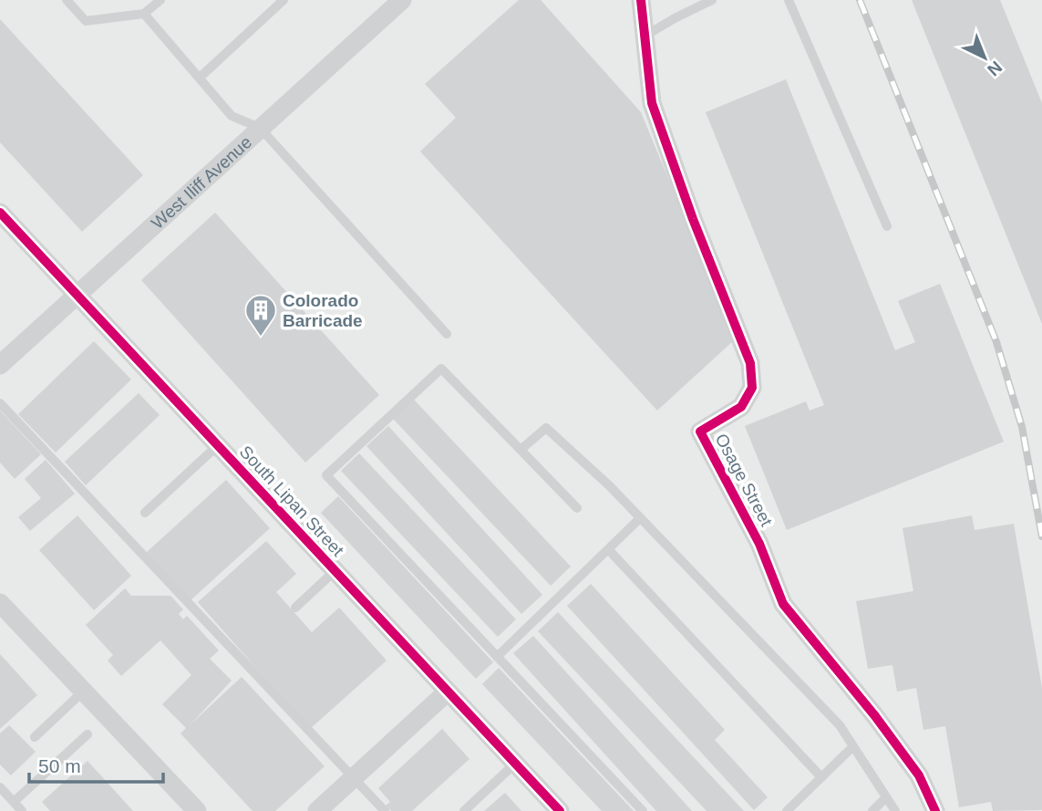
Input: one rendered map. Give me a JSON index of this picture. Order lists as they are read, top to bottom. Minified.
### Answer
{"streets":{"street":["West Iliff Avenue","Osage Street","South Lipan Street"]},"crossings":[["West Iliff Avenue","South Lipan Street"]],"places":{"building":["Colorado Barricade"]},"scale_bar":"50 m","north":"bottom right"}
